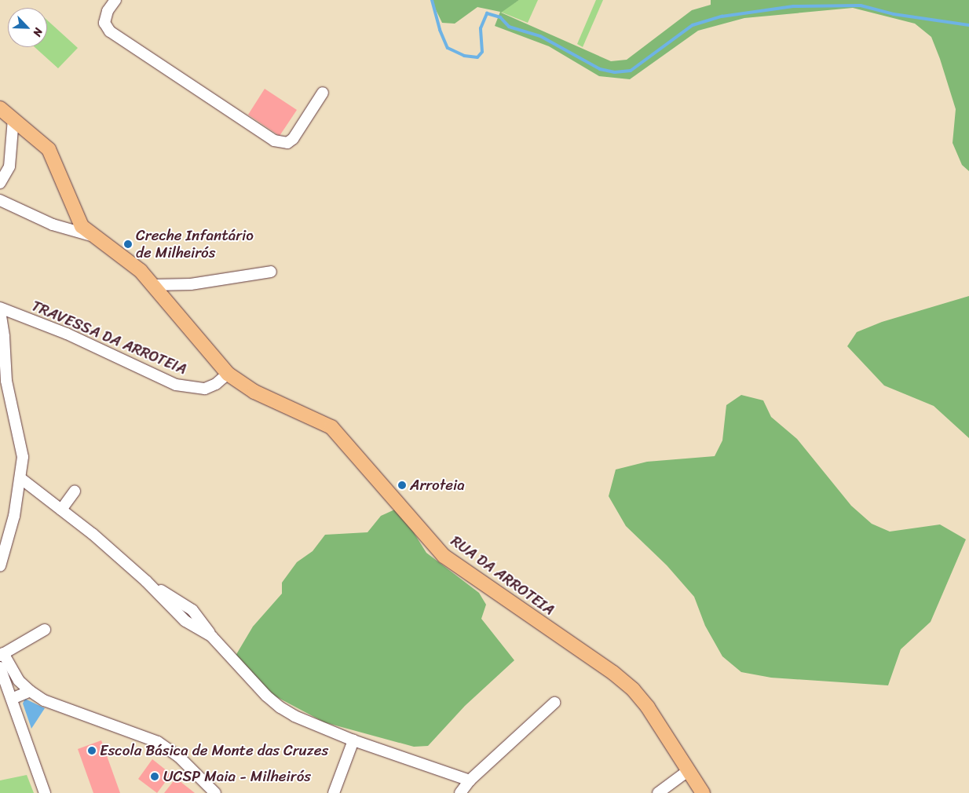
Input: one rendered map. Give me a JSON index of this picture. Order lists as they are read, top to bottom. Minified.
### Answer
{"streets":{"main road":["RUA DA ARROTEIA"],"street":["TRAVESSA DA ARROTEIA"]},"crossings":[["TRAVESSA DA ARROTEIA","RUA DA ARROTEIA"]],"places":["Creche Infantário de Milheirós","Arroteia","Escola Básica de Monte das Cruzes","UCSP Maia - Milheirós"],"north":"bottom right"}
